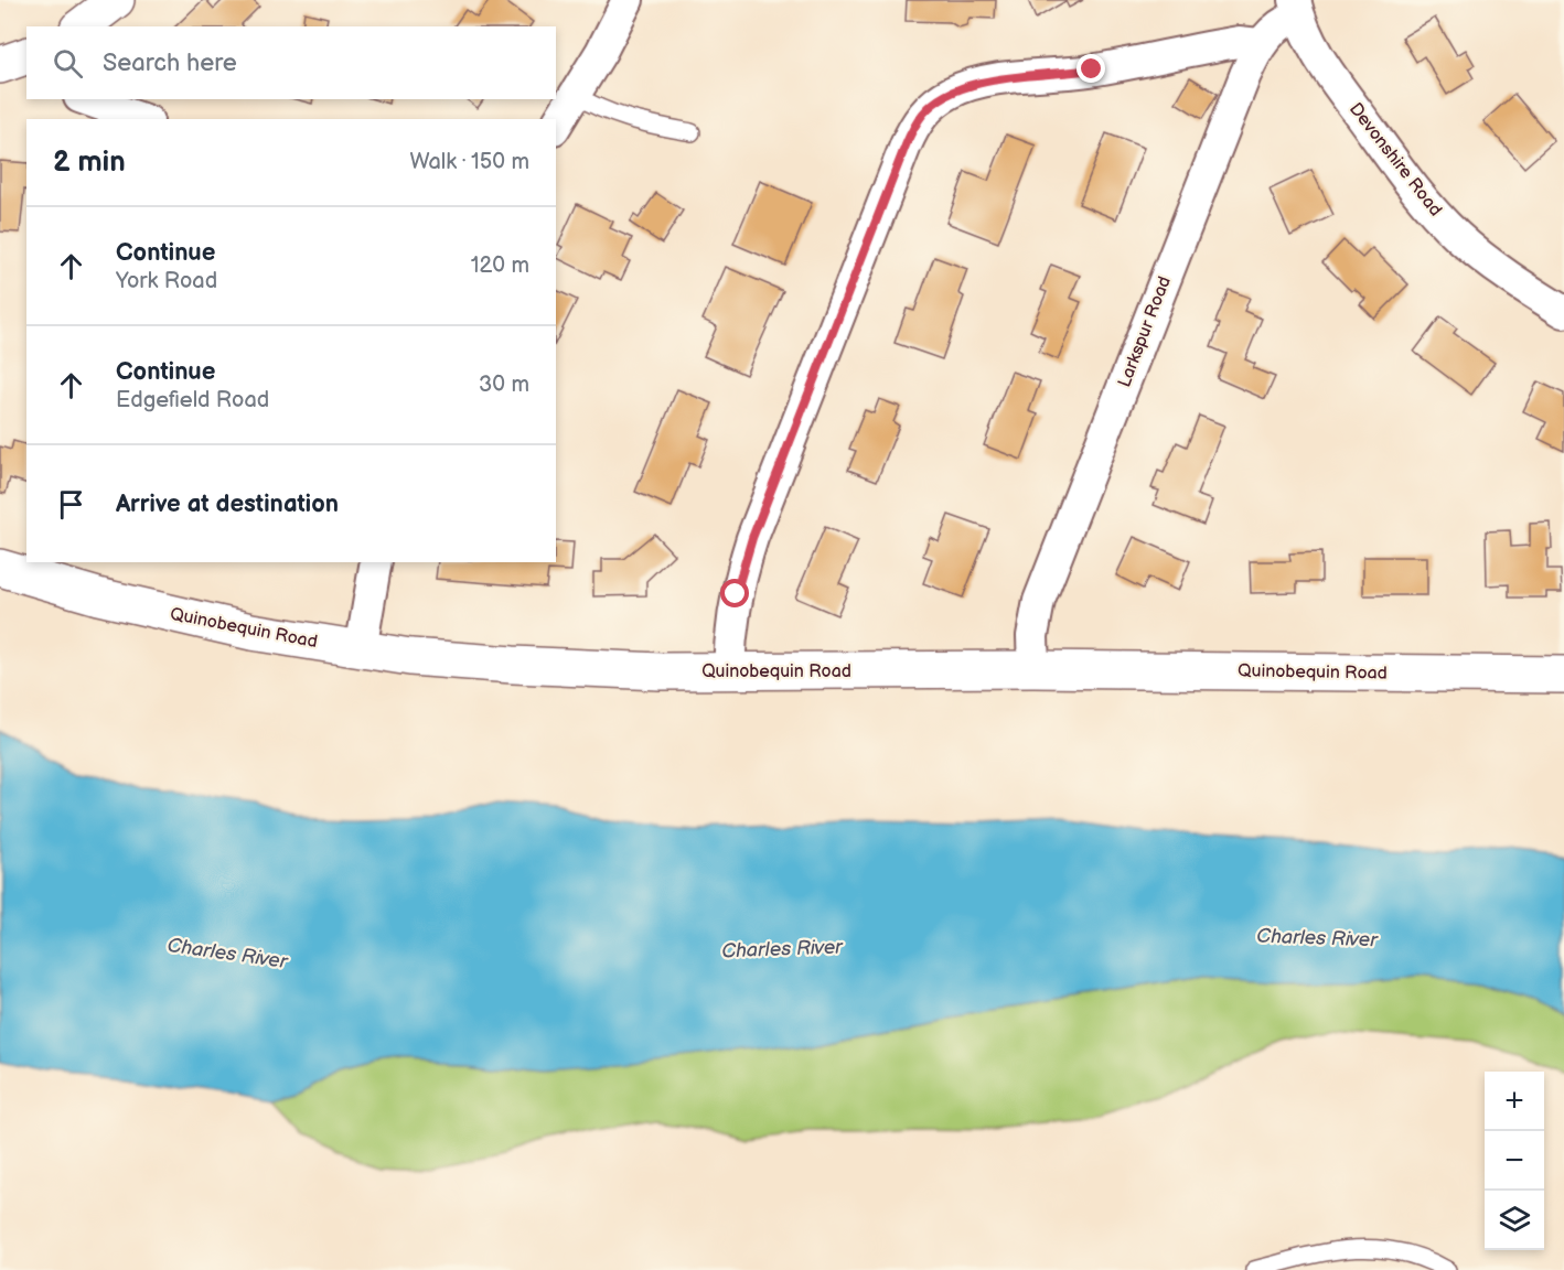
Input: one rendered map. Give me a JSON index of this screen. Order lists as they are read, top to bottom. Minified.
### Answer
{"streets":{"main road":["Quinobequin Road"],"street":["Devonshire Road","Larkspur Road"]},"crossings":[["Devonshire Road","Larkspur Road"],["Larkspur Road","Quinobequin Road"]],"water":["Charles River"],"page":{"search":"Search here","heading":["2 min","Walk · 150 m"],"list":[["Continue","York Road","120 m"],["Continue","Edgefield Road","30 m"],"Arrive at destination"],"map_buttons":["+","−"]}}
